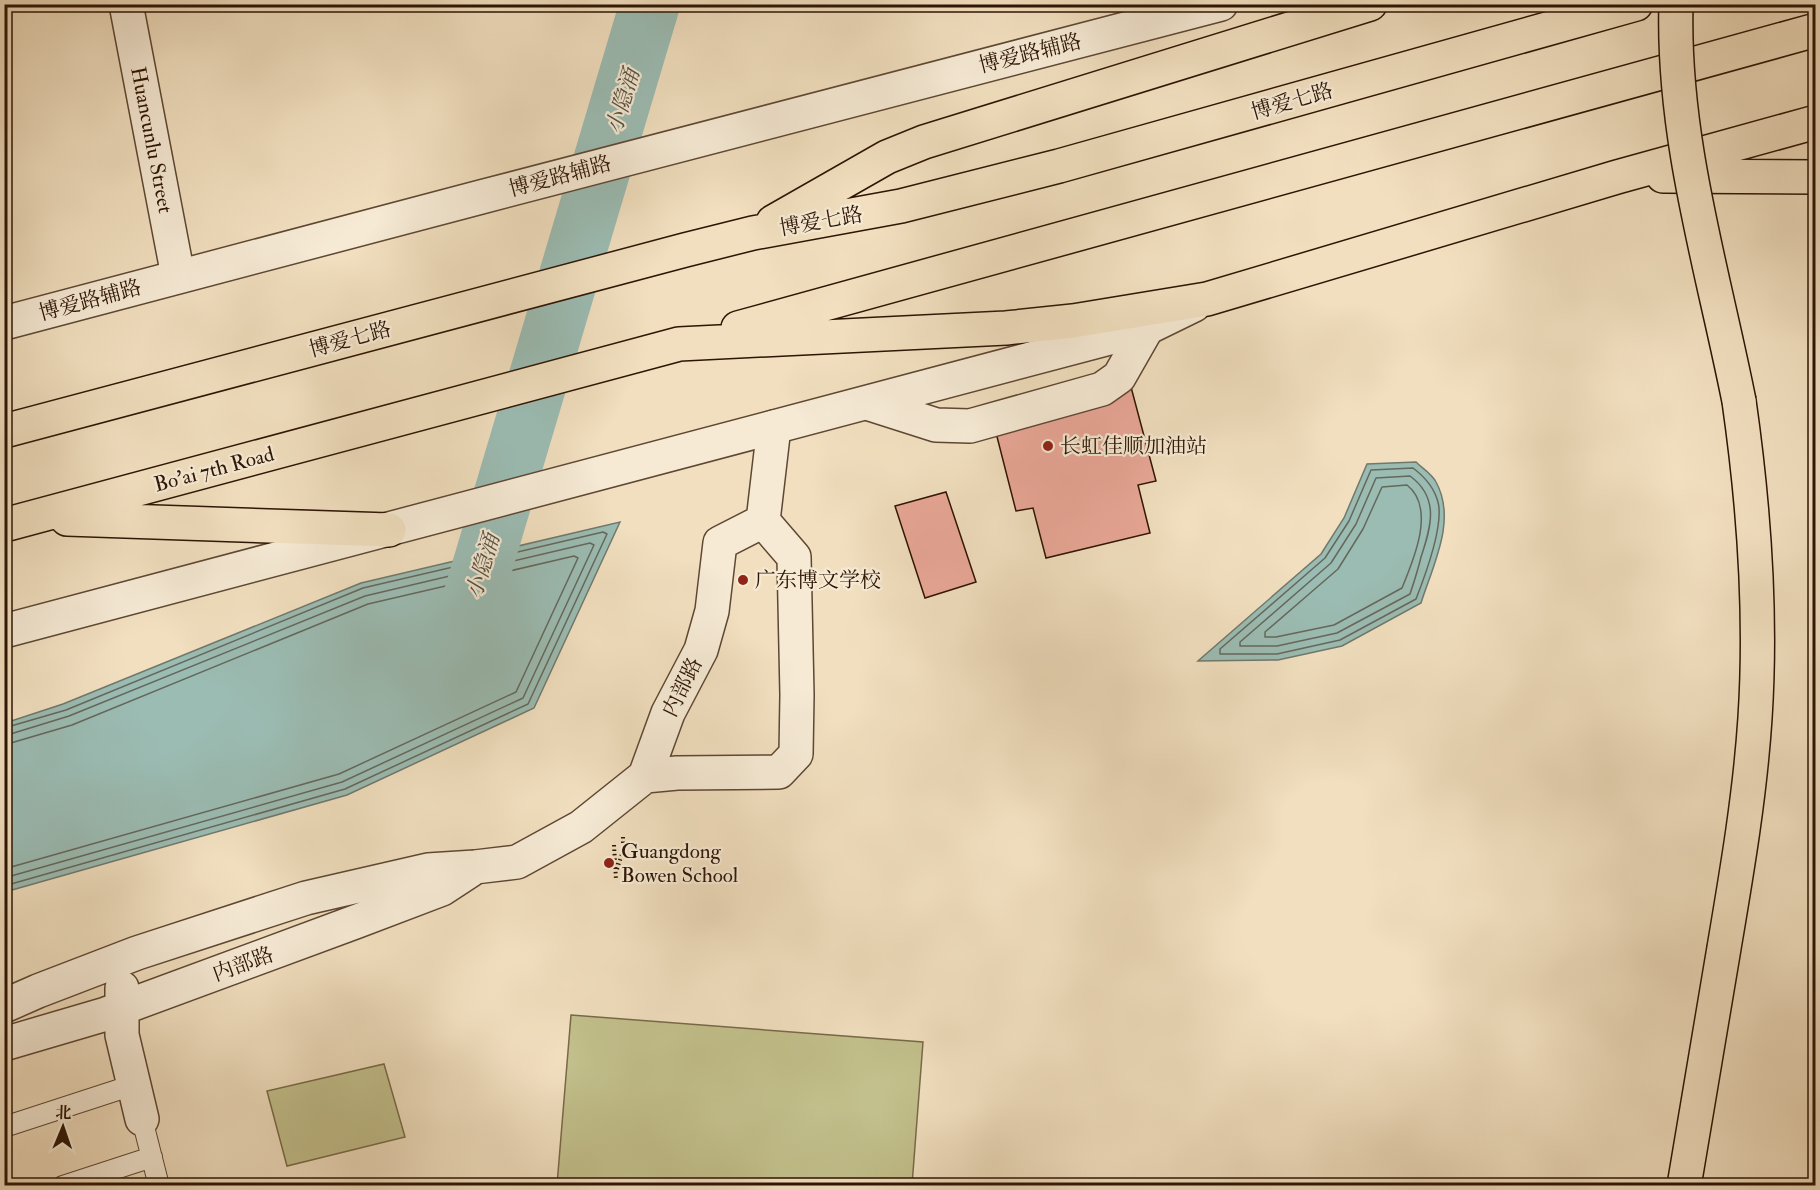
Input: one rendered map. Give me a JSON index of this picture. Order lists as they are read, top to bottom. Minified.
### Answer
{"streets":{"highway":["博爱七路","Bo'ai 7th Road"],"street":["博爱路辅路","Huancunlu Street","内部路"]},"crossings":[["博爱路辅路","Huancunlu Street"]],"water":["小隐涌"],"places":["长虹佳顺加油站","广东博文学校","Guangdong Bowen School"],"north":"top"}
